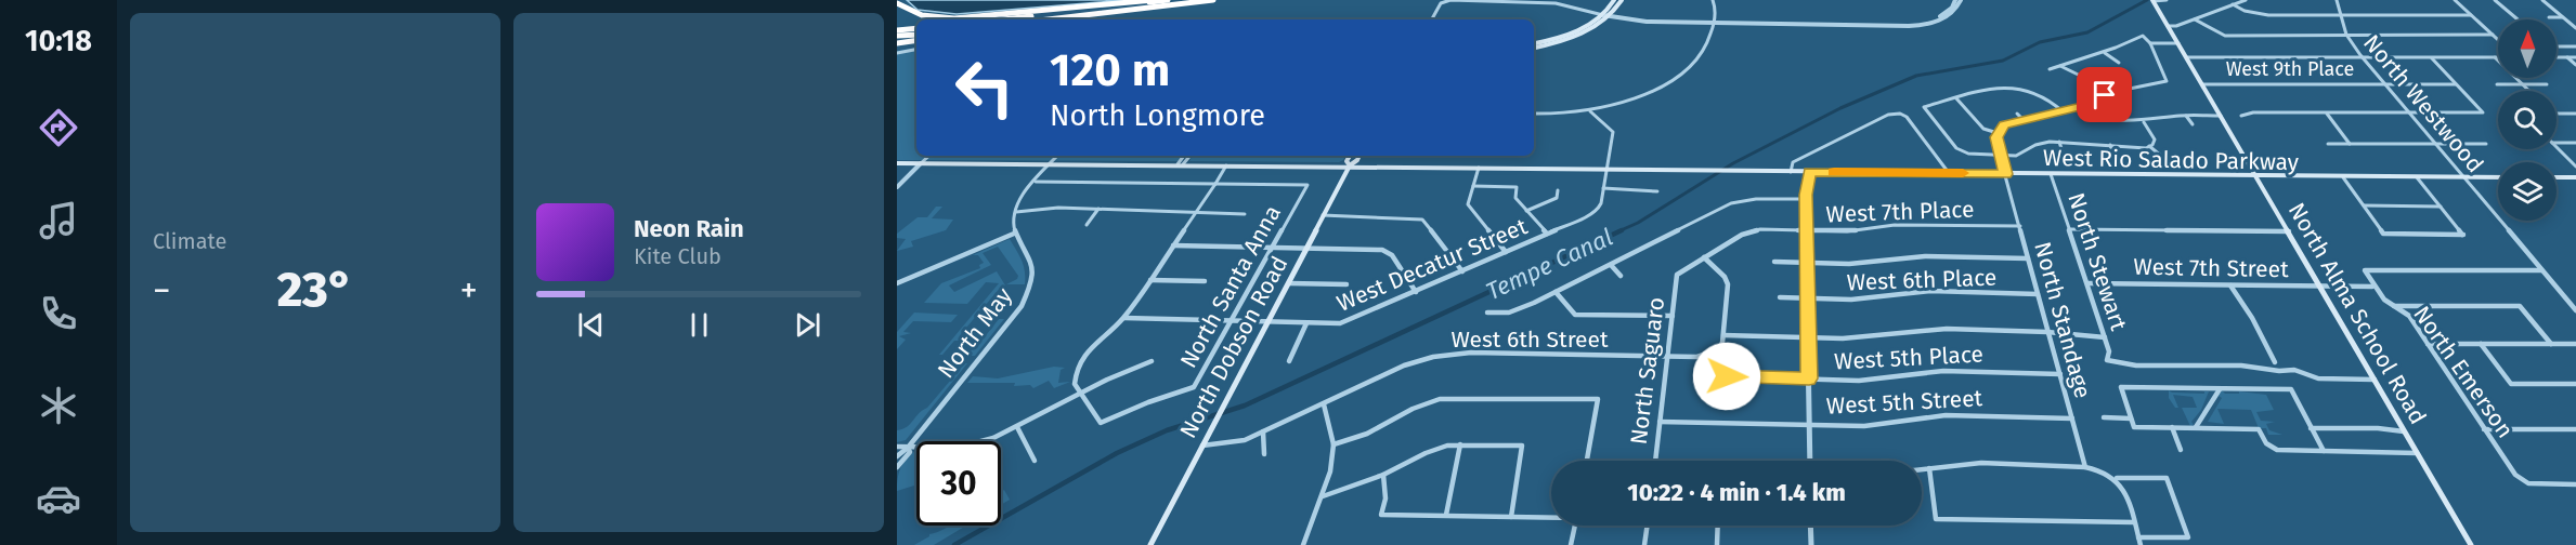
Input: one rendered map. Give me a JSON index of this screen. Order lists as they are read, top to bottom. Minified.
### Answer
{"streets":{"main road":["West Rio Salado Parkway","North Alma School Road","North Dobson Road"],"street":["West 9th Place","North Westwood","West 7th Place","North Stewart","West Decatur Street","West 7th Street","West 6th Place","North Santa Anna","North Standage","North May","West 6th Street","West 5th Place","North Saguaro","North Emerson","West 5th Street"]},"crossings":[["West 9th Place","North Westwood"],["West 9th Place","North Alma School Road"],["North Westwood","West Rio Salado Parkway"],["West Rio Salado Parkway","North Stewart"],["West Rio Salado Parkway","West Decatur Street"],["West Rio Salado Parkway","North Alma School Road"],["West Rio Salado Parkway","North Standage"],["West Rio Salado Parkway","North Dobson Road"],["West 7th Place","North Standage"],["West 7th Place","North Saguaro"],["North Stewart","West 7th Street"],["West Decatur Street","North Santa Anna"],["West Decatur Street","North Dobson Road"],["West 7th Street","North Alma School Road"],["West 7th Street","North Emerson"],["West 6th Place","North Standage"],["North Standage","West 5th Place"],["North Standage","West 5th Street"],["West 6th Street","North Dobson Road"],["West 6th Street","West 5th Place"],["West 6th Street","North Saguaro"],["North Saguaro","West 5th Street"]],"water":["Tempe Canal"],"north":"top","page":{"tabs":"10:18","tile":"Climate","turn":["120 m","North Longmore"],"song":["Neon Rain","Kite Club"],"heat":["−","23°","+"],"limit":"30","trip":"10:22 · 4 min · 1.4 km"}}
